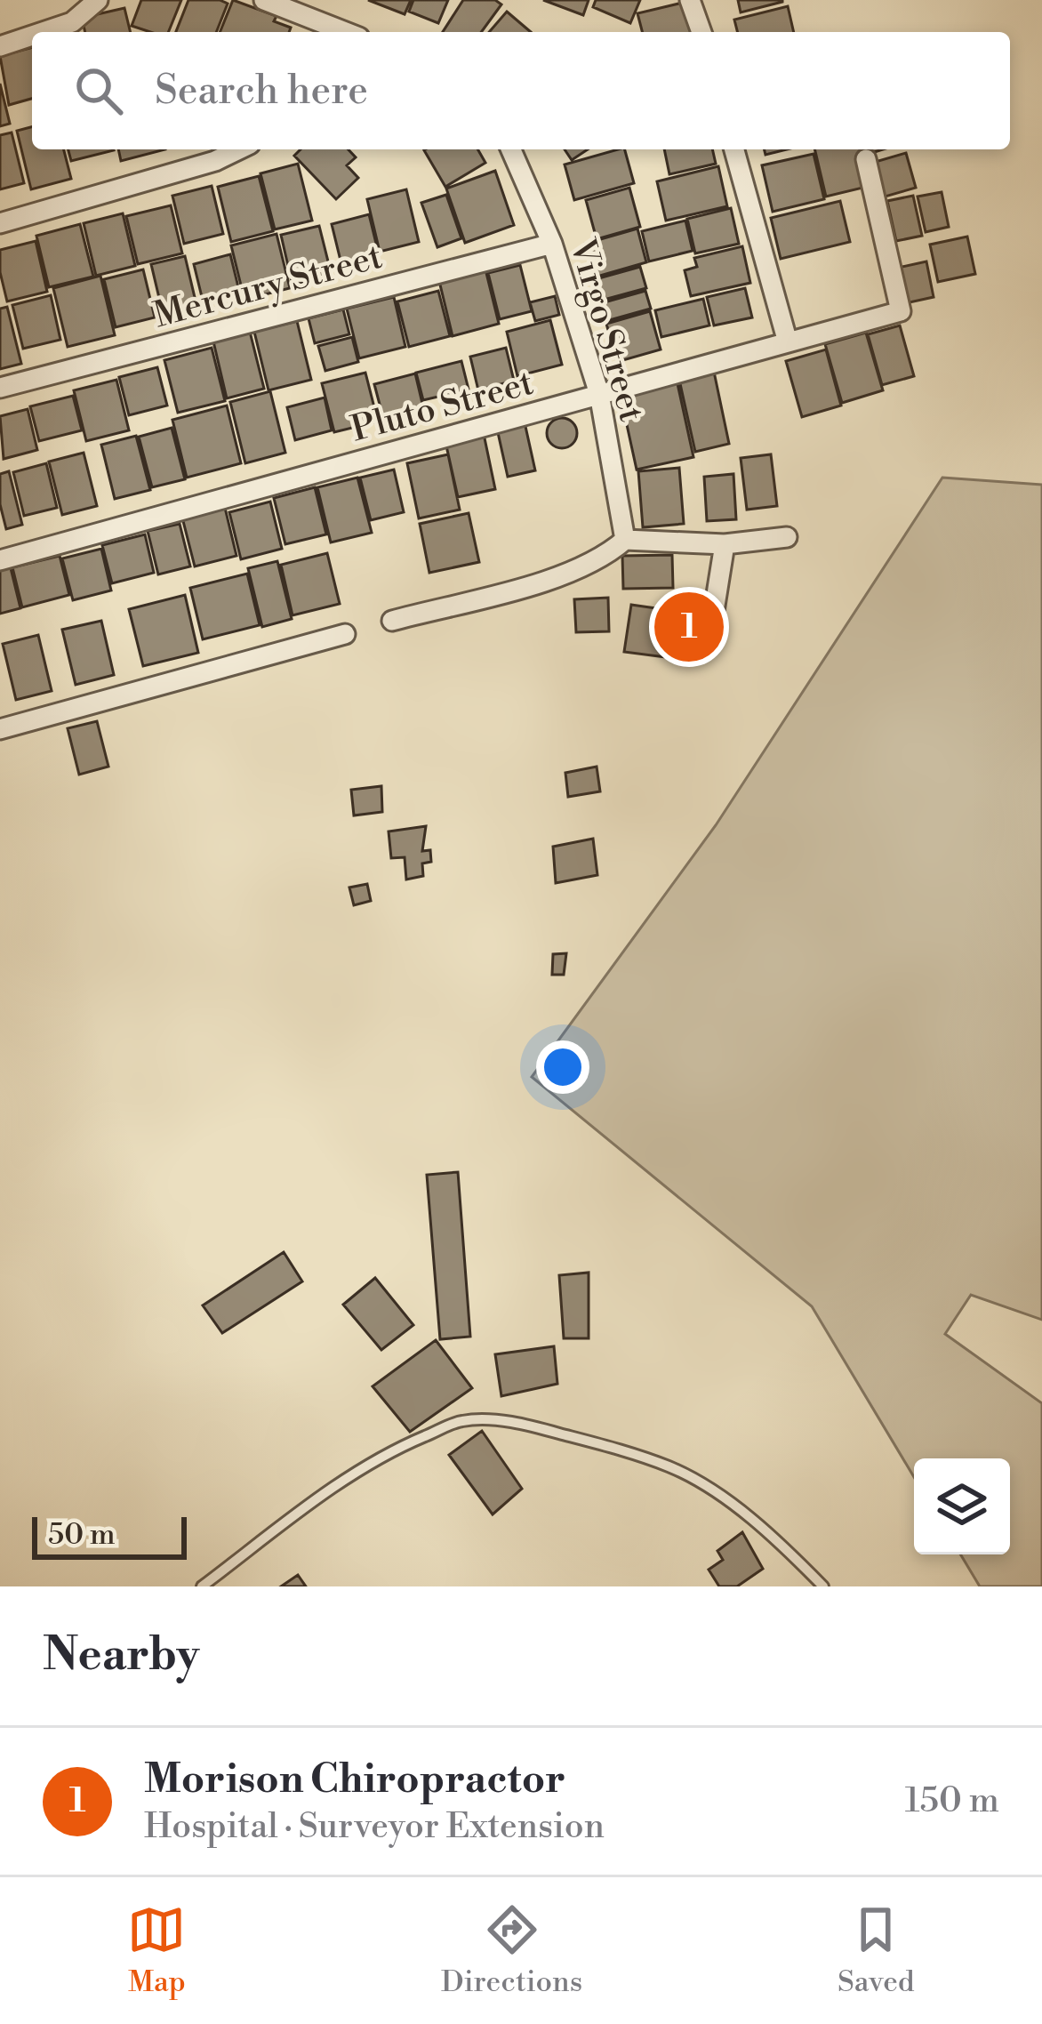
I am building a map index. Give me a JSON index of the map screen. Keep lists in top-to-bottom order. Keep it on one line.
{"streets":{"street":["Mercury Street","Virgo Street","Pluto Street"]},"crossings":[["Mercury Street","Virgo Street"],["Virgo Street","Pluto Street"]],"scale_bar":"50 m","page":{"search":"Search here","pins":"1","scale":"50 m","heading":"Nearby","list":[{"mark":"1","name":"Morison Chiropractor","note":"Hospital · Surveyor Extension","value":"150 m"}],"nav":["Map","Directions","Saved"]}}
